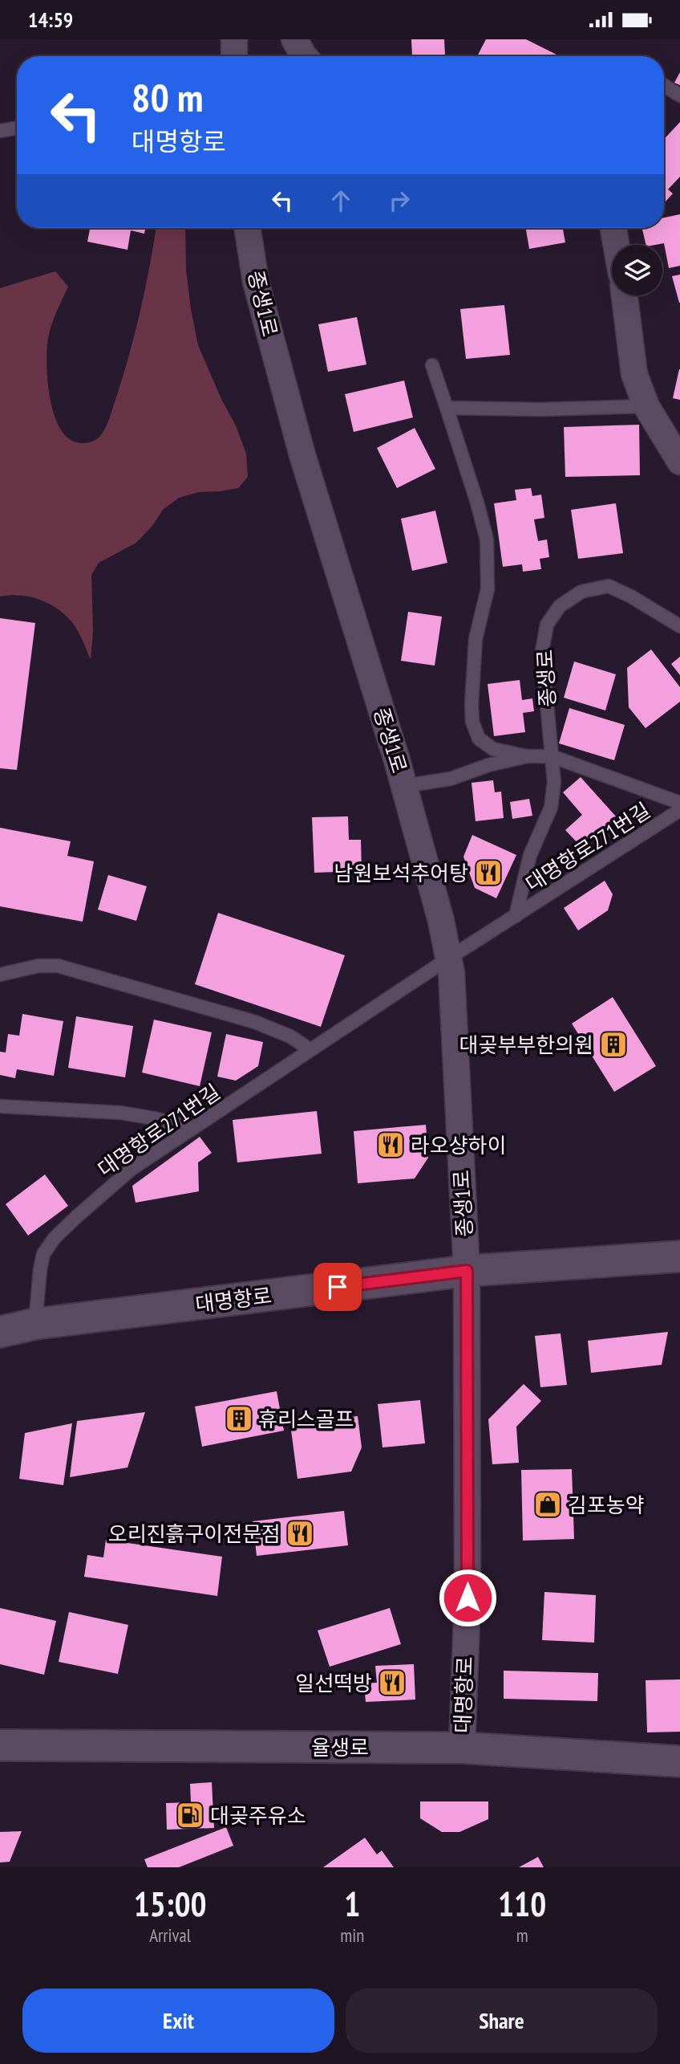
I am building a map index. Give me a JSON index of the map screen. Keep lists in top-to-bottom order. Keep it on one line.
{"streets":{"main road":["대명항로","율생로"],"street":["종생1로"],"lane":["종생로","대명항로271번길"]},"crossings":[["종생1로","대명항로271번길"],["종생1로","대명항로"],["종생로","대명항로271번길"],["대명항로271번길","대명항로"],["대명항로","율생로"]],"places":{"restaurant":["남원보석추어탕","라오샹하이","오리진흙구이전문점","일선떡방"],"building":["대곶부부한의원","휴리스골프"],"shop":["김포농약"],"fuel station":["대곶주유소"]},"page":{"status":"14:59","turn":["80 m","대명항로"],"eta":["15:00","Arrival","1","min","110","m"],"buttons":["Exit","Share"]}}
